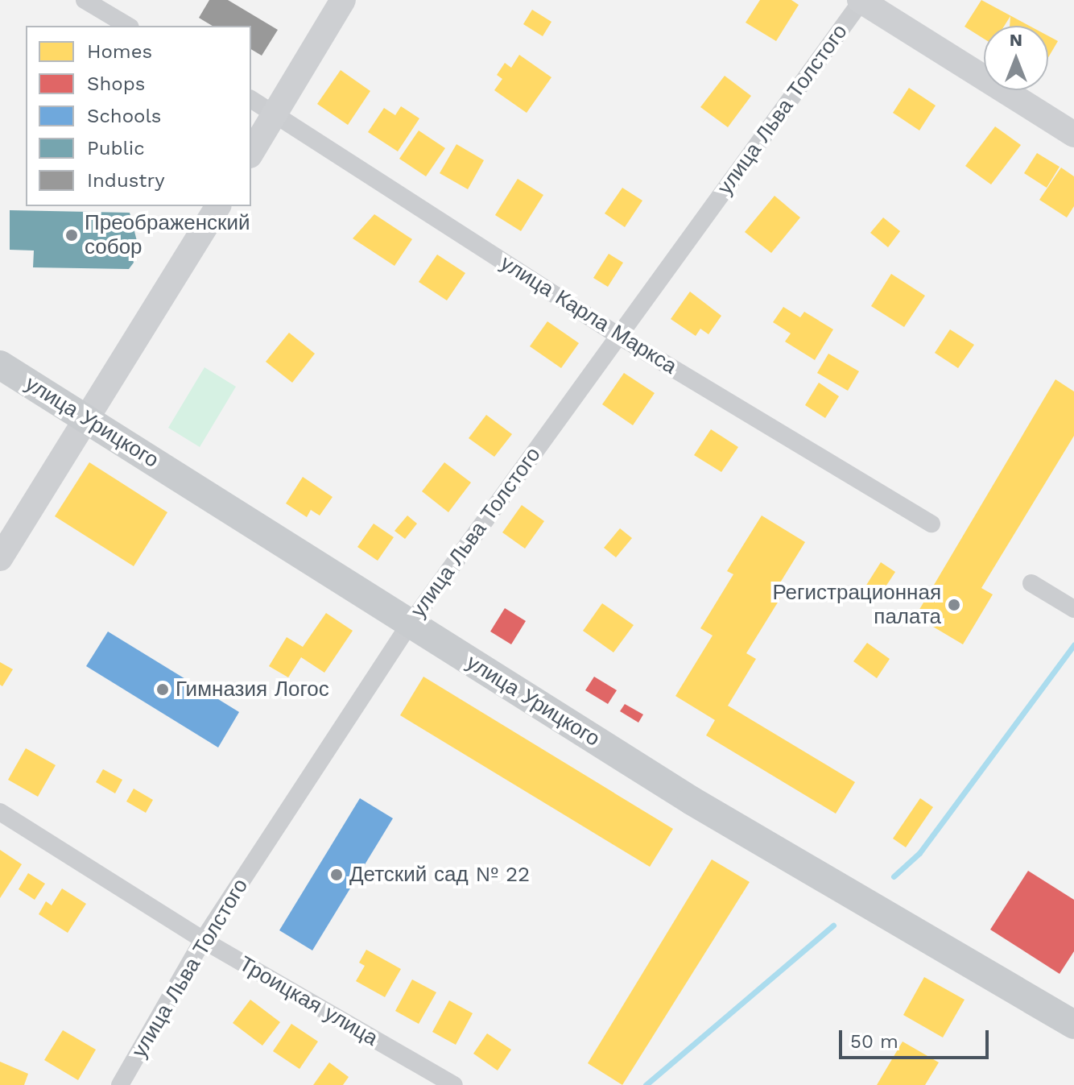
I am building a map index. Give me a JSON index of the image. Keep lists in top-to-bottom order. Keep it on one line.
{"streets":{"main road":["улица Урицкого"],"street":["улица Льва Толстого","улица Карла Маркса","Троицкая улица"]},"crossings":[["улица Льва Толстого","улица Карла Маркса"],["улица Льва Толстого","улица Урицкого"],["улица Льва Толстого","Троицкая улица"]],"places":["Преображенский собор","Регистрационная палата","Гимназия Логос","Детский сад № 22"],"legend":["Homes","Shops","Schools","Public","Industry"],"scale_bar":"50 m","north":"top"}
